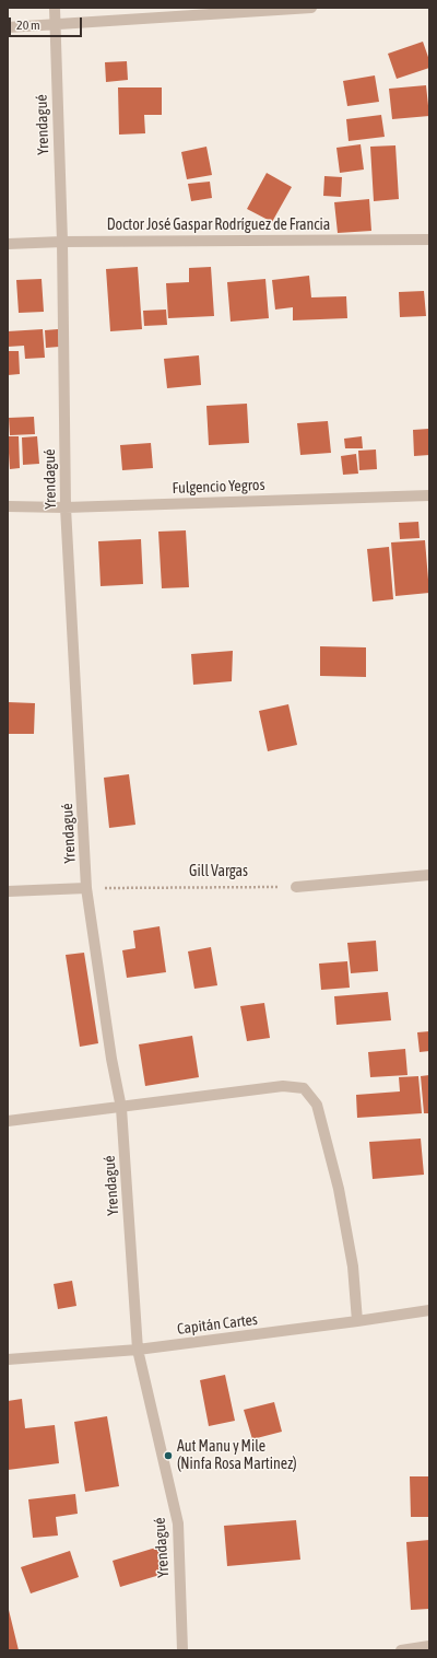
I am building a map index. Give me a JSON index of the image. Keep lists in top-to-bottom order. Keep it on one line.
{"streets":{"street":["Yrendagué","Doctor José Gaspar Rodríguez de Francia","Fulgencio Yegros","Capitán Cartes"],"path":["Gill Vargas"]},"crossings":[["Yrendagué","Doctor José Gaspar Rodríguez de Francia"],["Yrendagué","Fulgencio Yegros"],["Yrendagué","Gill Vargas"],["Yrendagué","Capitán Cartes"]],"places":["Aut Manu y Mile (Ninfa Rosa Martinez)"],"scale_bar":"20 m"}
